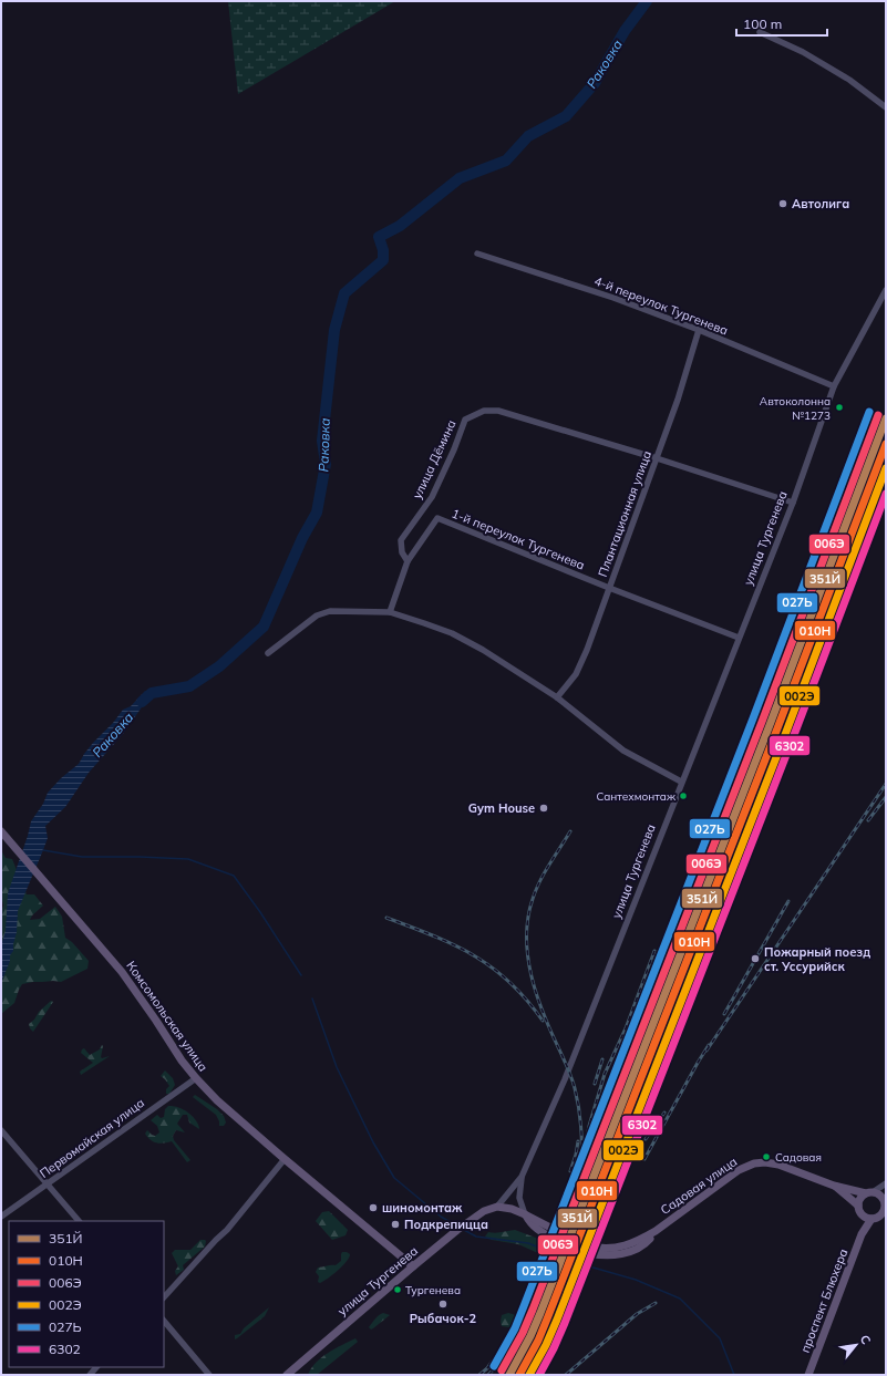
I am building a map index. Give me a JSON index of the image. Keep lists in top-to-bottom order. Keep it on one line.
{"streets":{"main road":["улица Тургенева","Комсомольская улица","Садовая улица","проспект Блюхера"],"street":["4-й переулок Тургенева","улица Дёмина","Плантационная улица","1-й переулок Тургенева","Первомайская улица"]},"crossings":[["4-й переулок Тургенева","Плантационная улица"],["4-й переулок Тургенева","улица Тургенева"],["улица Дёмина","Плантационная улица"],["улица Дёмина","1-й переулок Тургенева"],["Плантационная улица","1-й переулок Тургенева"],["улица Тургенева","1-й переулок Тургенева"],["улица Тургенева","Комсомольская улица"],["Комсомольская улица","Первомайская улица"]],"water":["Раковка"],"places":["Автолига","Автоколонна №1273","Сантехмонтаж","Gym House","Пожарный поезд ст. Уссурийск","Садовая","шиномонтаж","Подкрепицца","Тургенева","Рыбачок-2"],"lines":["transit line 027Ь","transit line 006Э","transit line 351Й","transit line 010Н","transit line 002Э","transit line 6302"],"legend":["351Й","010Н","006Э","002Э","027Ь","6302"],"scale_bar":"100 m","north":"top right"}
